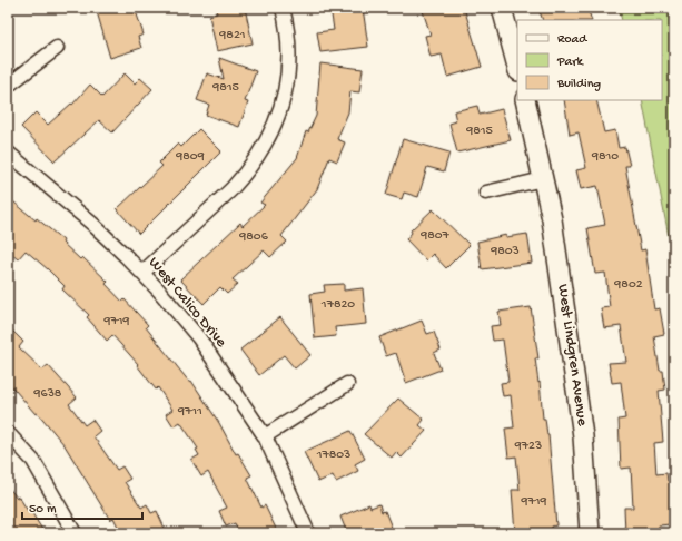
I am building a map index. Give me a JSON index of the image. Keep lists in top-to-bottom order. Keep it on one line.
{"streets":{"street":["West Calico Drive","West Lindgren Avenue"]},"house_numbers":["9821","9815","9815","9809","9810","9807","9806","9803","9802","17820","9719","9638","9711","9723","17803","9719"],"legend":["Road","Park","Building"],"scale_bar":"50 m"}
